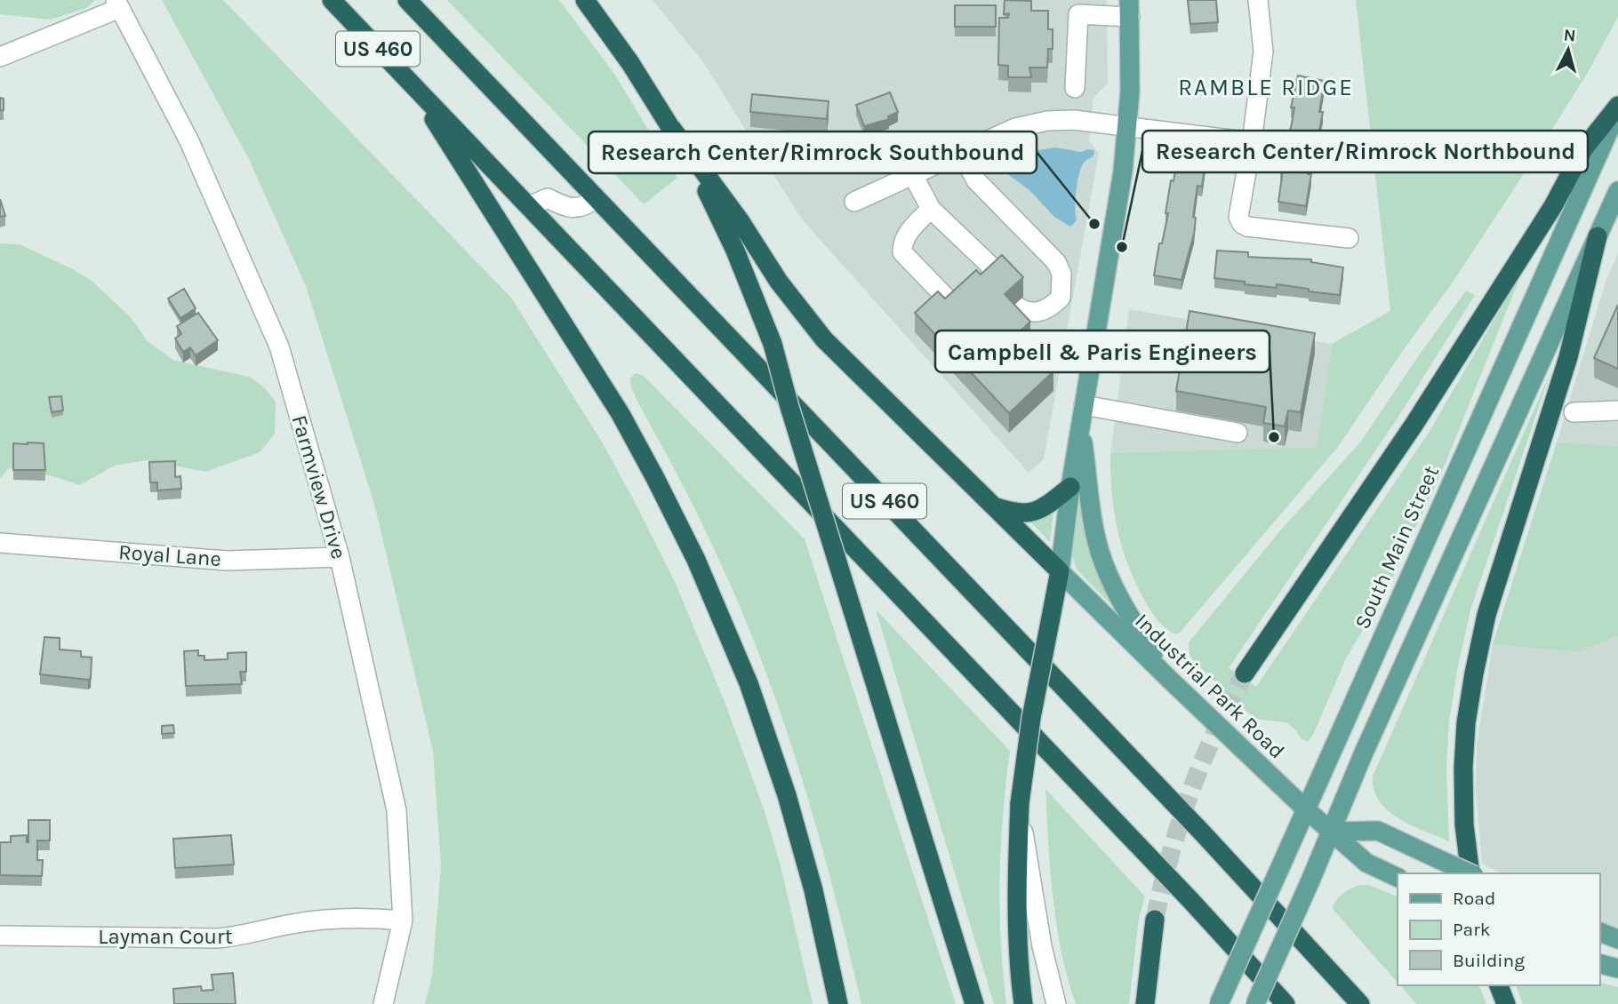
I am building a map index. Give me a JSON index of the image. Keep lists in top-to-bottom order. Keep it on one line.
{"streets":{"highway":["US 460"],"main road":["South Main Street","Industrial Park Road"],"street":["Farmview Drive","Royal Lane","Layman Court"]},"crossings":[["Farmview Drive","Royal Lane"],["Farmview Drive","Layman Court"],["South Main Street","Industrial Park Road"]],"districts":["RAMBLE RIDGE"],"places":["Research Center/Rimrock Southbound","Research Center/Rimrock Northbound","Campbell & Paris Engineers"],"legend":["Road","Park","Building"],"north":"top"}
